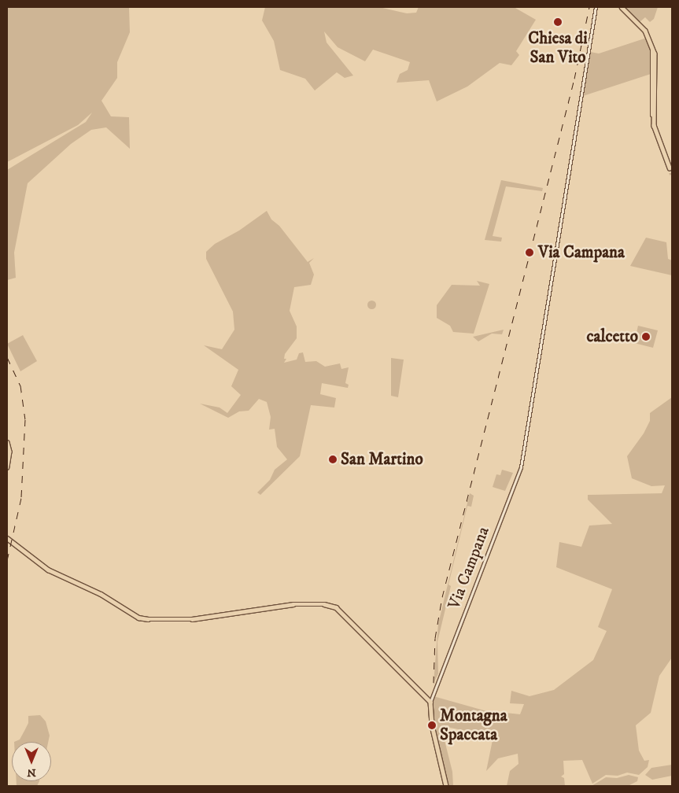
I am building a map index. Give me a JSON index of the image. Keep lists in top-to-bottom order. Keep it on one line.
{"streets":{"main road":["Via Campana"]},"places":["Chiesa di San Vito","Via Campana","calcetto","San Martino","Montagna Spaccata"],"north":"bottom"}
